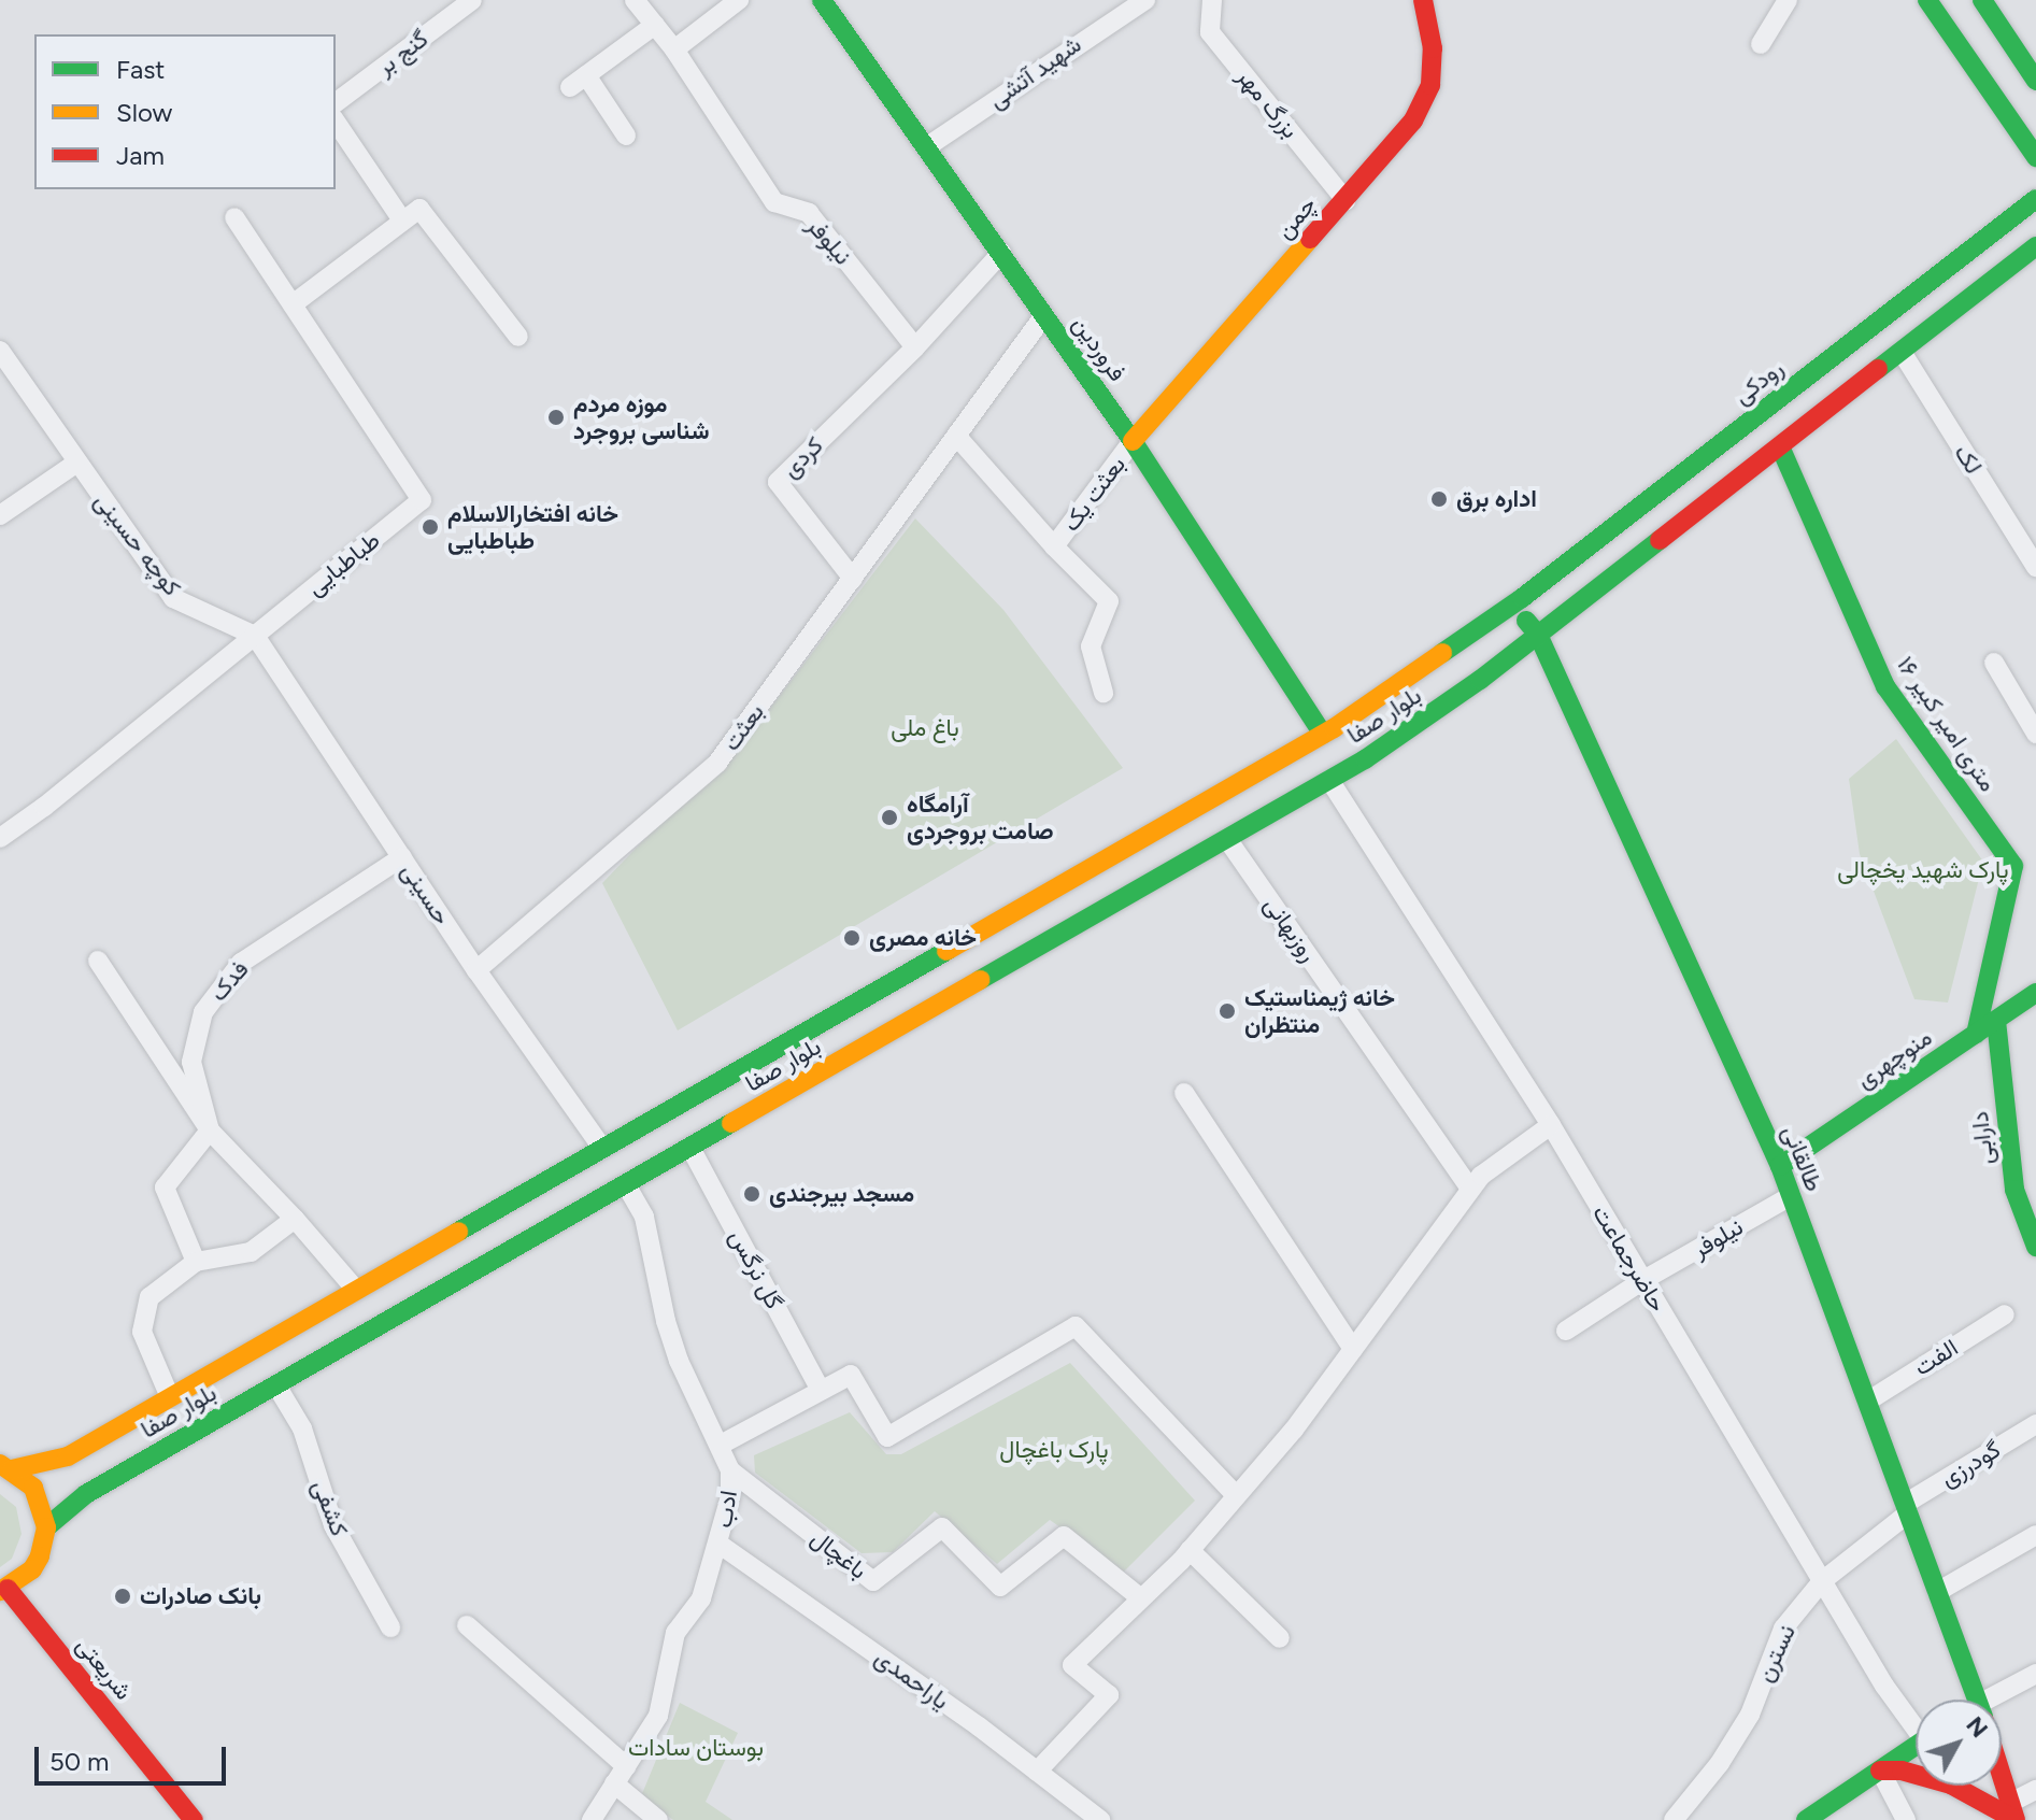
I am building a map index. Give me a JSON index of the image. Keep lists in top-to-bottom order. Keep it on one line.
{"streets":{"main road":["چمن","فروردین","رودکی","بلوار صفا","۱۶ متری امیر کبیر","منوچهری","دارابی","طالقانی","شریعتی"],"street":["گنج بر","شهید آتشی","بزرگ مهر","نیلوفر","کردی","لک","بعثت یک","کوچه حسینی","طباطبایی","بعثت","حسینی","روزبهانی","فدک","حاضرجماعت","گل نرگس","الفت","گودرزی","کشفی","ادب","باغچال","نسترن","یاراحمدی"]},"crossings":[["شهید آتشی","فروردین"],["بزرگ مهر","چمن"],["چمن","فروردین"],["چمن","بعثت یک"],["نیلوفر","کردی"],["نیلوفر","طالقانی"],["نیلوفر","حاضرجماعت"],["فروردین","بعثت یک"],["فروردین","بلوار صفا"],["فروردین","بعثت"],["رودکی","بلوار صفا"],["رودکی","طالقانی"],["کردی","بعثت"],["کوچه حسینی","طباطبایی"],["کوچه حسینی","حسینی"],["طباطبایی","حسینی"],["بلوار صفا","حسینی"],["بلوار صفا","روزبهانی"],["بلوار صفا","فدک"],["بلوار صفا","طالقانی"],["بلوار صفا","حاضرجماعت"],["بلوار صفا","گل نرگس"],["بلوار صفا","کشفی"],["بلوار صفا","ادب"],["۱۶ متری امیر کبیر","منوچهری"],["بعثت","حسینی"],["حسینی","فدک"],["منوچهری","دارابی"],["منوچهری","طالقانی"],["طالقانی","الفت"],["طالقانی","گودرزی"],["طالقانی","نسترن"],["حاضرجماعت","نسترن"],["گودرزی","نسترن"],["ادب","باغچال"],["ادب","یاراحمدی"]],"parks":["باغ ملی","پارک شهید یخچالی","پارک باغچال","بوستان سادات"],"places":["موزه مردم شناسی بروجرد","اداره برق","خانه افتخارالاسلام طباطبایی","آرامگاه صامت بروجردی","خانه مصری","خانه ژیمناستیک منتظران","مسجد بیرجندی","بانک صادرات"],"legend":["Fast","Slow","Jam"],"scale_bar":"50 m","north":"top right"}
